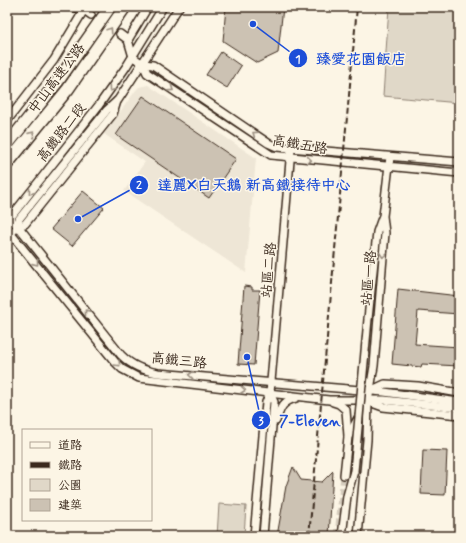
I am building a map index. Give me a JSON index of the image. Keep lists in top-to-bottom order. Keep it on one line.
{"streets":{"highway":["中山高速公路"],"street":["高鐵路二段","高鐵五路","站區二路","站區一路","高鐵三路"]},"crossings":[["高鐵路二段","高鐵五路"],["高鐵路二段","高鐵三路"],["高鐵五路","站區二路"],["高鐵五路","站區一路"],["站區二路","高鐵三路"],["站區一路","高鐵三路"]],"places":["臻愛花園飯店","達麗X白天鵝 新高鐵接待中心","7-Eleven"],"legend":["道路","鐵路","公園","建築"]}
